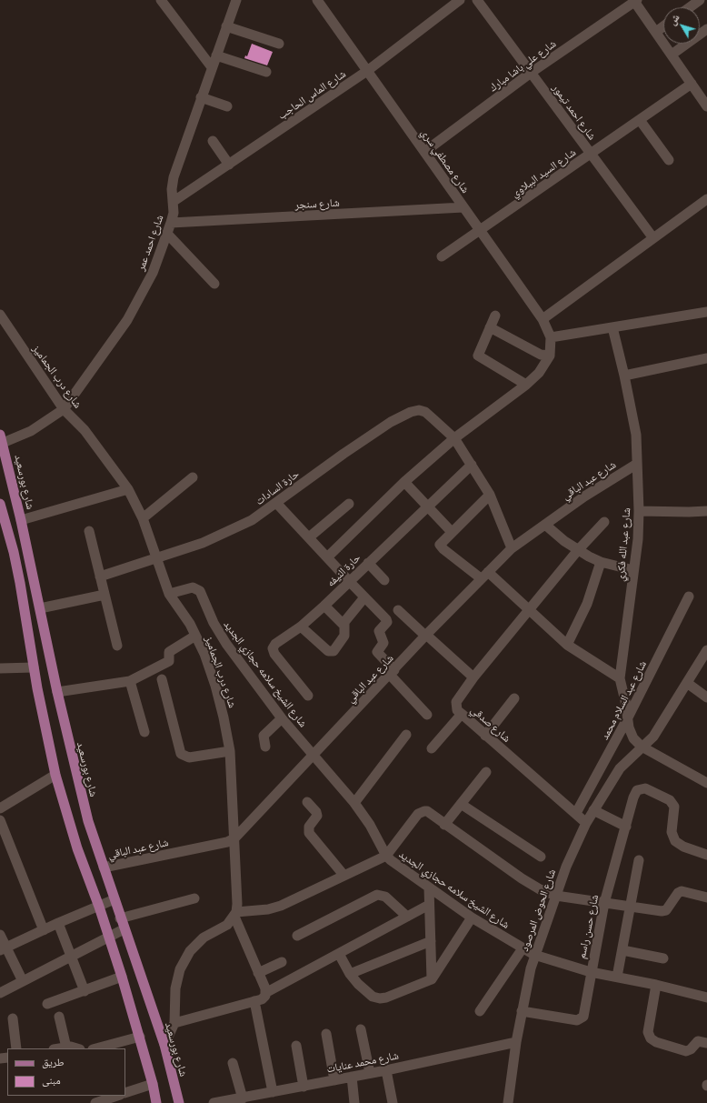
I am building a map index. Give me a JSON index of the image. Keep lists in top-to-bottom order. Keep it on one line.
{"streets":{"main road":["شارع بورسعيد"],"street":["شارع علي باشا مبارك","شارع الماس الحاجب","شارع احمد تيمور","شارع مصطفي سري","شارع السيد الببلاوي","شارع سنجر","شارع احمد عمر","شارع درب الجماميز","شارع عبد الباقي","حارة السادات","شارع عبد الله فكري","حارة النيفه","شارع الشيخ سلامه حجازي الجديد","شارع عبد السلام محمد","شارع صدقي","شارع الحوض المرصود","شارع حسن راسم","شارع محمد عنايات"]},"crossings":[["شارع علي باشا مبارك","شارع احمد تيمور"],["شارع علي باشا مبارك","شارع مصطفي سري"],["شارع الماس الحاجب","شارع مصطفي سري"],["شارع الماس الحاجب","شارع احمد عمر"],["شارع احمد تيمور","شارع السيد الببلاوي"],["شارع مصطفي سري","شارع السيد الببلاوي"],["شارع مصطفي سري","شارع سنجر"],["شارع سنجر","شارع احمد عمر"],["شارع احمد عمر","شارع درب الجماميز"],["شارع احمد عمر","شارع بورسعيد"],["شارع درب الجماميز","شارع عبد الباقي"],["شارع درب الجماميز","حارة السادات"],["شارع درب الجماميز","شارع الشيخ سلامه حجازي الجديد"],["شارع عبد الباقي","شارع بورسعيد"],["شارع عبد الباقي","حارة السادات"],["شارع عبد الباقي","شارع عبد الله فكري"],["شارع عبد الباقي","شارع الشيخ سلامه حجازي الجديد"],["حارة السادات","حارة النيفه"],["شارع الشيخ سلامه حجازي الجديد","شارع الحوض المرصود"],["شارع الشيخ سلامه حجازي الجديد","شارع حسن راسم"],["شارع عبد السلام محمد","شارع صدقي"],["شارع صدقي","شارع الحوض المرصود"],["شارع الحوض المرصود","شارع حسن راسم"],["شارع الحوض المرصود","شارع محمد عنايات"]],"legend":["طريق","مبنى"],"north":"top left"}
